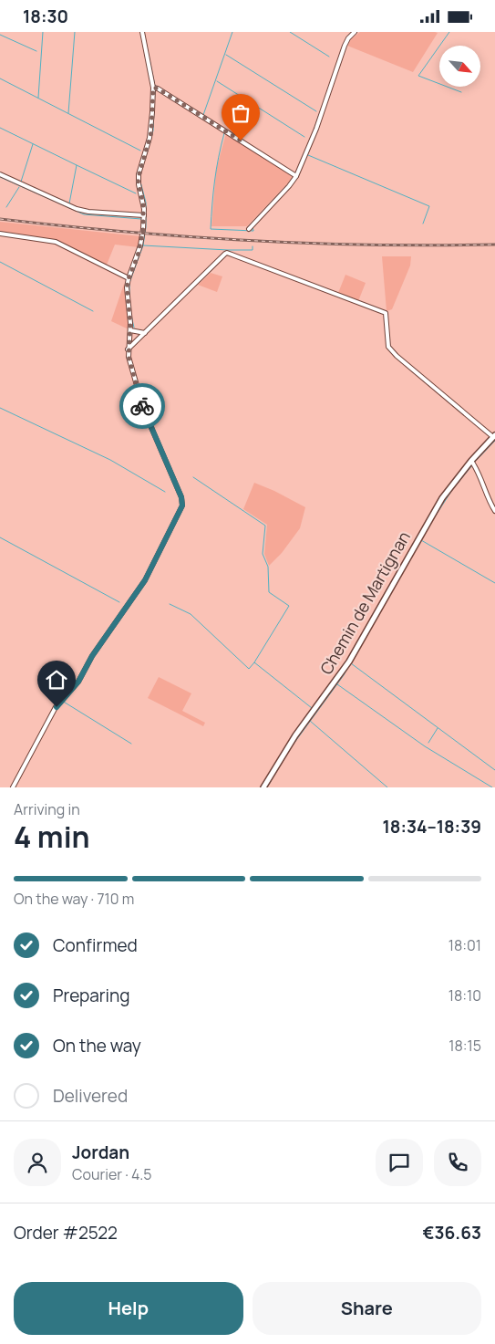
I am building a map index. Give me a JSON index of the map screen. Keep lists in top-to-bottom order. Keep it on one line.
{"streets":{"main road":["Chemin de Martignan"]},"north":"bottom right","page":{"status":"18:30","heading":["4 min","Arriving in","18:34–18:39"],"panel":["Jordan","Courier · 4.5","Order #2522","€36.63"],"bar":"On the way · 710 m","list":[["Confirmed","18:01"],["Preparing","18:10"],["On the way","18:15"],"Delivered"],"buttons":["Help","Share"]}}
